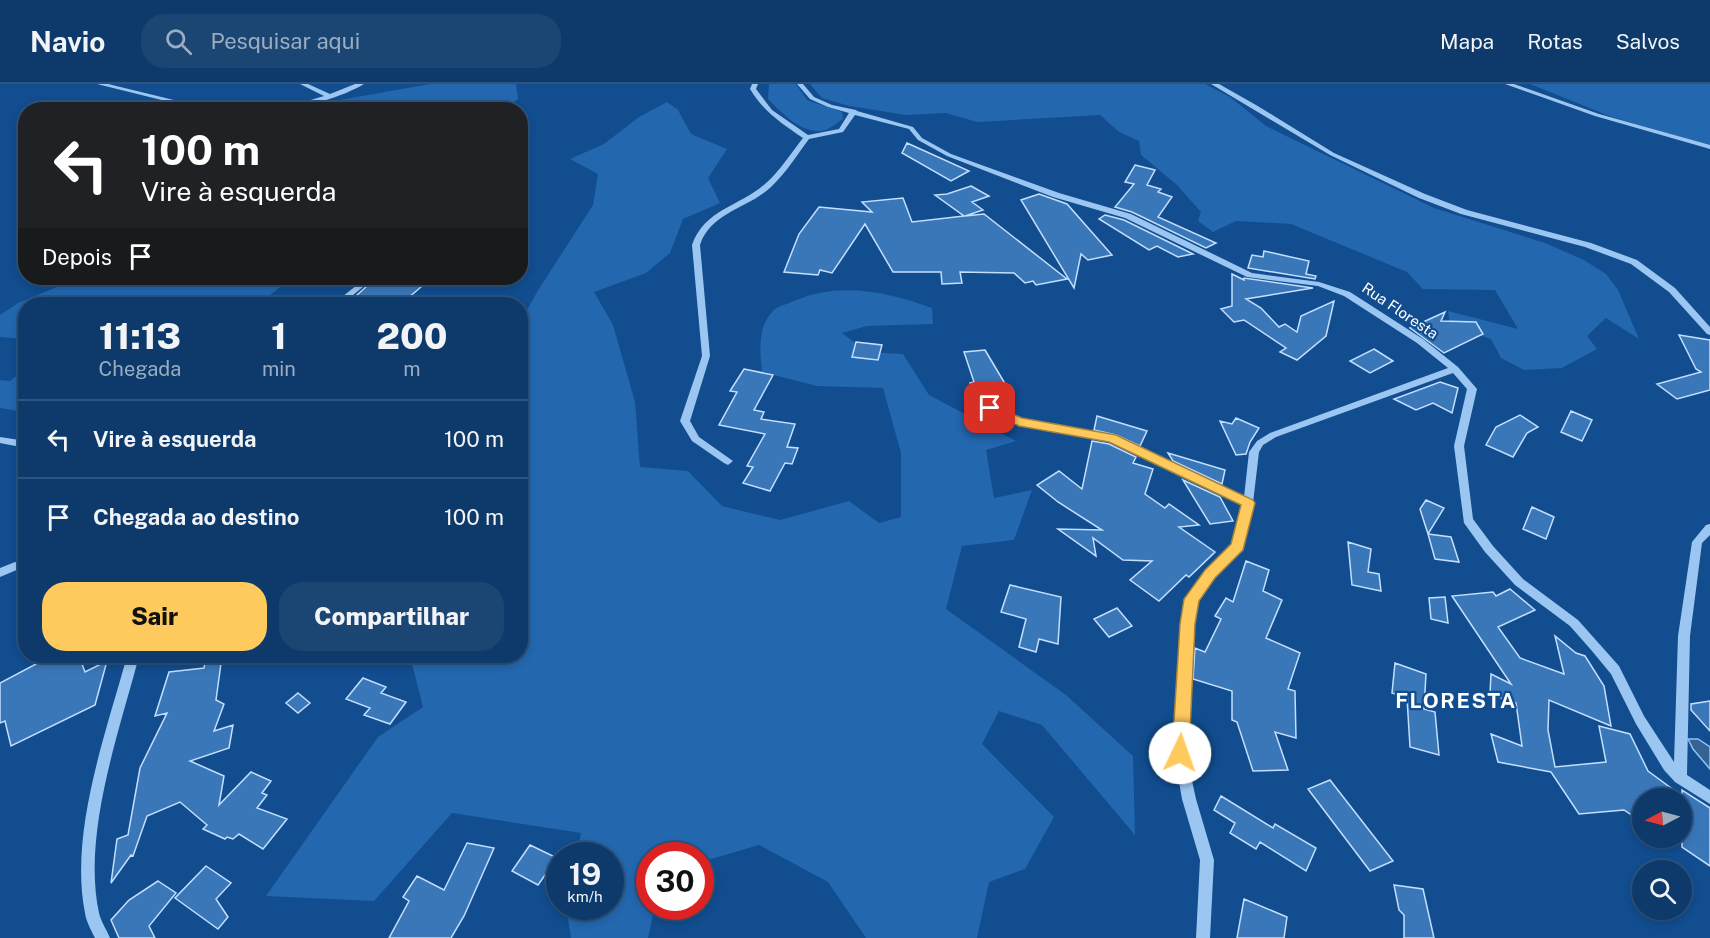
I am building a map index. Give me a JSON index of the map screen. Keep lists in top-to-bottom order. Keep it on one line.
{"streets":{"street":["Rua Floresta"]},"districts":["FLORESTA"],"north":"left","page":{"header":"Navio","search":"Pesquisar aqui","nav":["Mapa","Rotas","Salvos"],"turn":["100 m","Vire à esquerda"],"then":"Depois","eta":["11:13","Chegada","1","min","200","m"],"list":[{"name":"Vire à esquerda","value":"100 m"},{"name":"Chegada ao destino","value":"100 m"}],"buttons":["Sair","Compartilhar"],"speed":"19 km/h","limit":"30"}}
